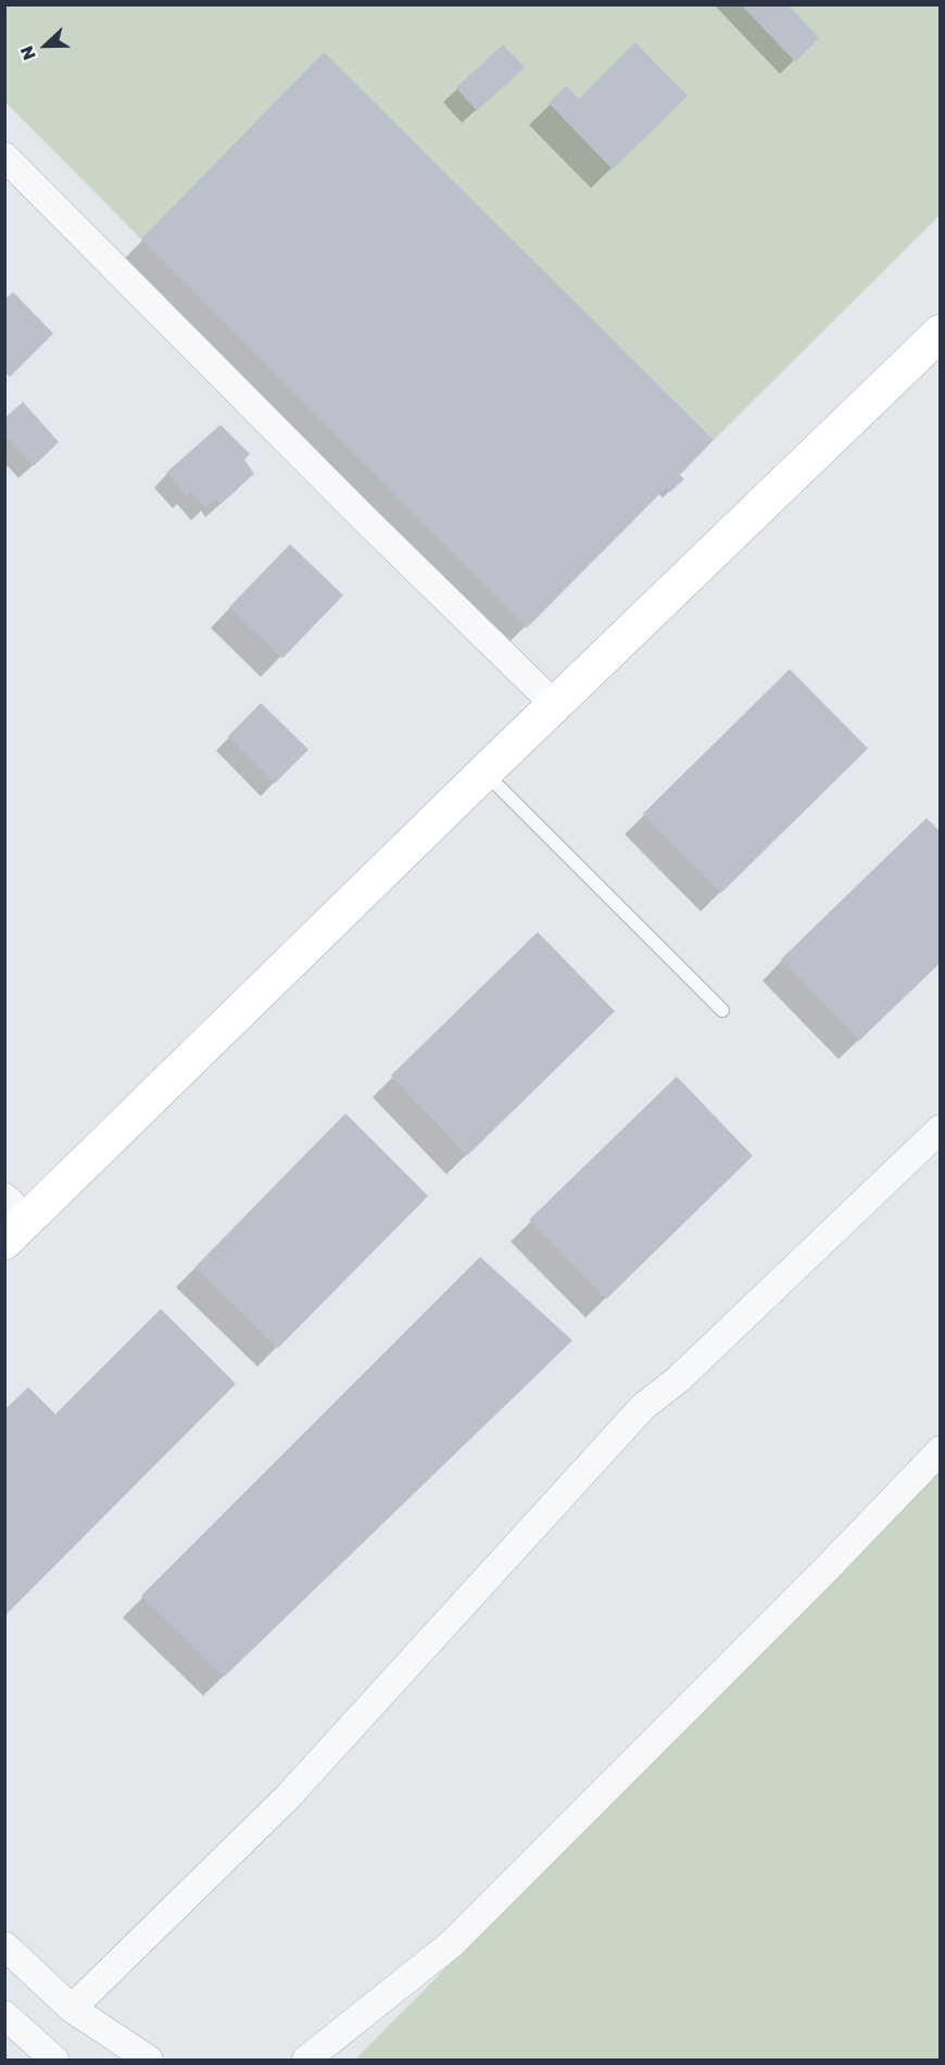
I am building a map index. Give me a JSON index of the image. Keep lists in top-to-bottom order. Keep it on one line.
{"north":"left"}
